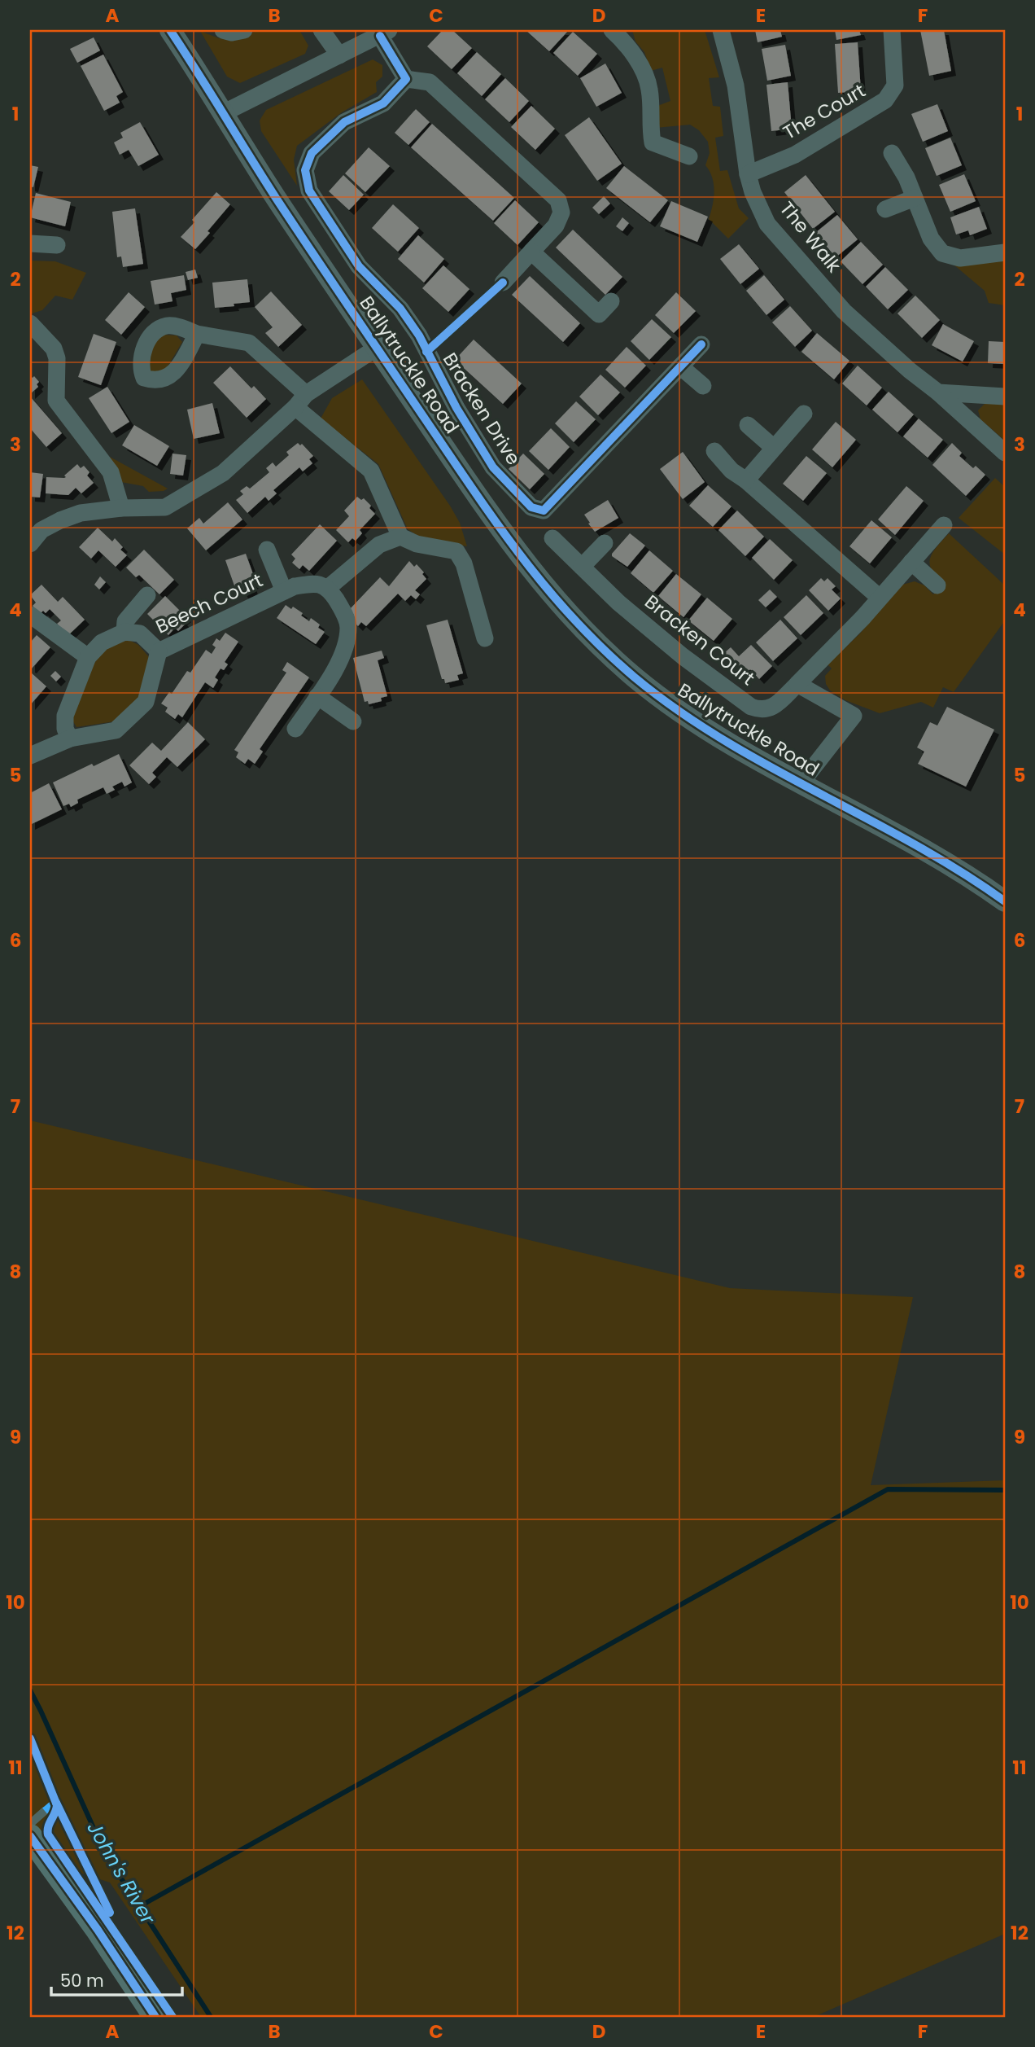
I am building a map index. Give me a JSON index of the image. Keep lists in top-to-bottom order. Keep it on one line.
{"streets":{"street":["The Court","The Walk","Ballytruckle Road","Bracken Drive","Beech Court","Bracken Court"]},"crossings":[["The Court","The Walk"]],"water":["John's River"],"scale_bar":"50 m","grid":{"columns":["A","B","C","D","E","F"],"rows":["1","2","3","4","5","6","7","8","9","10","11","12"]}}
